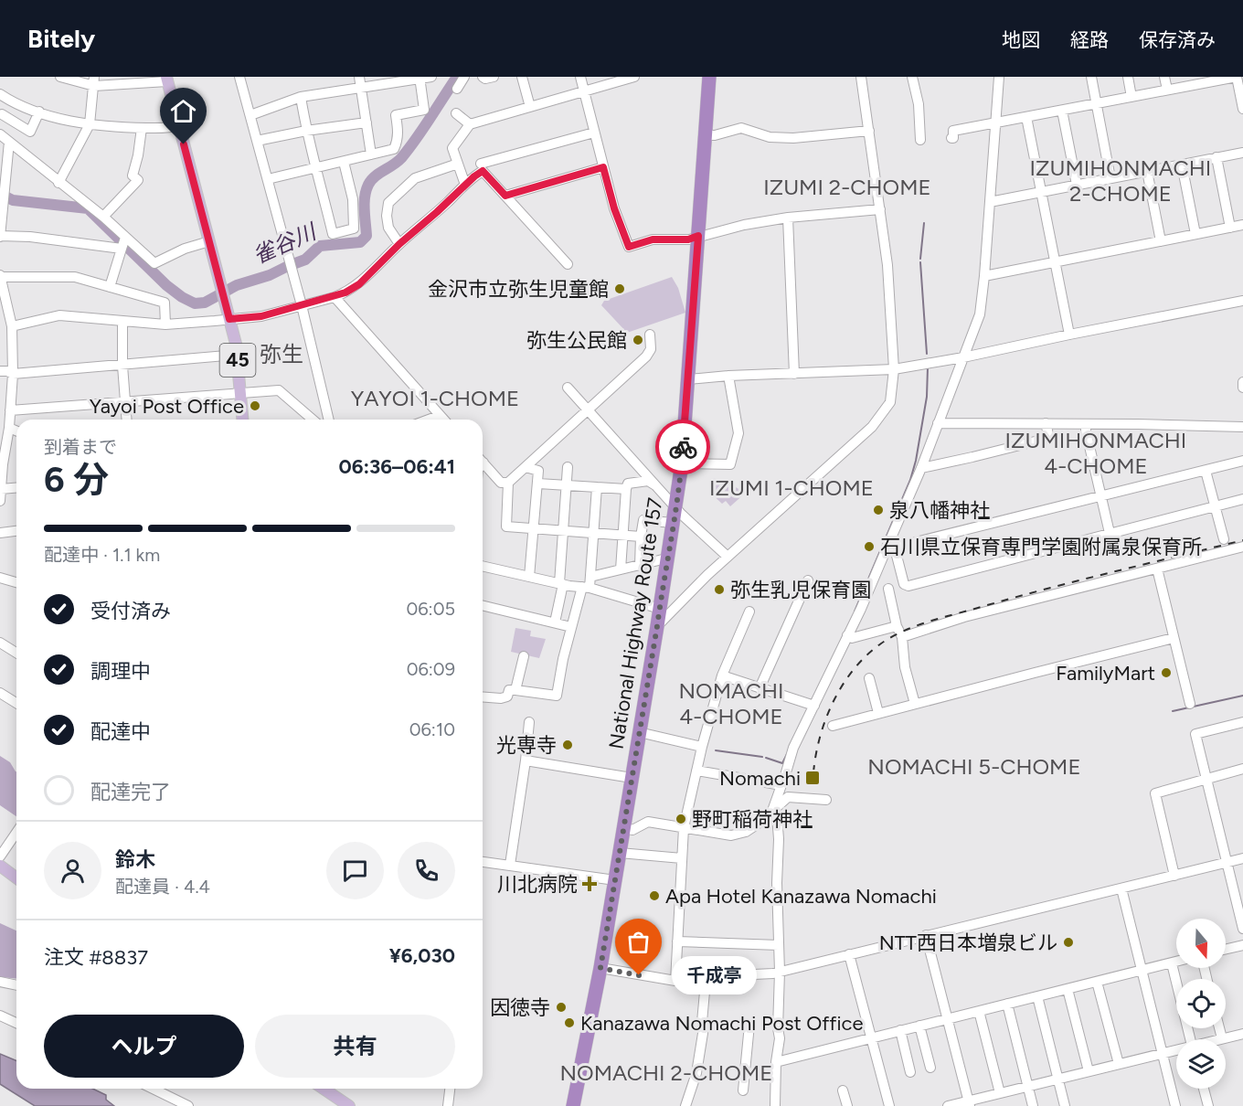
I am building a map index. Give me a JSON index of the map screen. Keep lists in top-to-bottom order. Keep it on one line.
{"streets":{"highway":["National Highway Route 157"],"main road":["45"]},"districts":["IZUMIHONMACHI 2-CHOME","IZUMI 2-CHOME","弥生","YAYOI 1-CHOME","IZUMIHONMACHI 4-CHOME","IZUMI 1-CHOME","NOMACHI 4-CHOME","NOMACHI 5-CHOME","NOMACHI 2-CHOME"],"water":["雀谷川"],"places":{"other":["金沢市立弥生児童館","弥生公民館","Yayoi Post Office","泉八幡神社","石川県立保育専門学園附属泉保育所","弥生乳児保育園","FamilyMart","光専寺","野町稲荷神社","Apa Hotel Kanazawa Nomachi","NTT西日本増泉ビル","千成亭","因徳寺","Kanazawa Nomachi Post Office"],"transit":["Nomachi"],"health":["川北病院"]},"north":"bottom","page":{"header":"Bitely","nav":["地図","経路","保存済み"],"heading":["6 分","到着まで","06:36–06:41"],"panel":["鈴木","配達員 · 4.4","注文 #8837","¥6,030"],"bar":"配達中 · 1.1 km","list":[["受付済み","06:05"],["調理中","06:09"],["配達中","06:10"],"配達完了"],"bubble":"千成亭","buttons":["ヘルプ","共有"]}}
